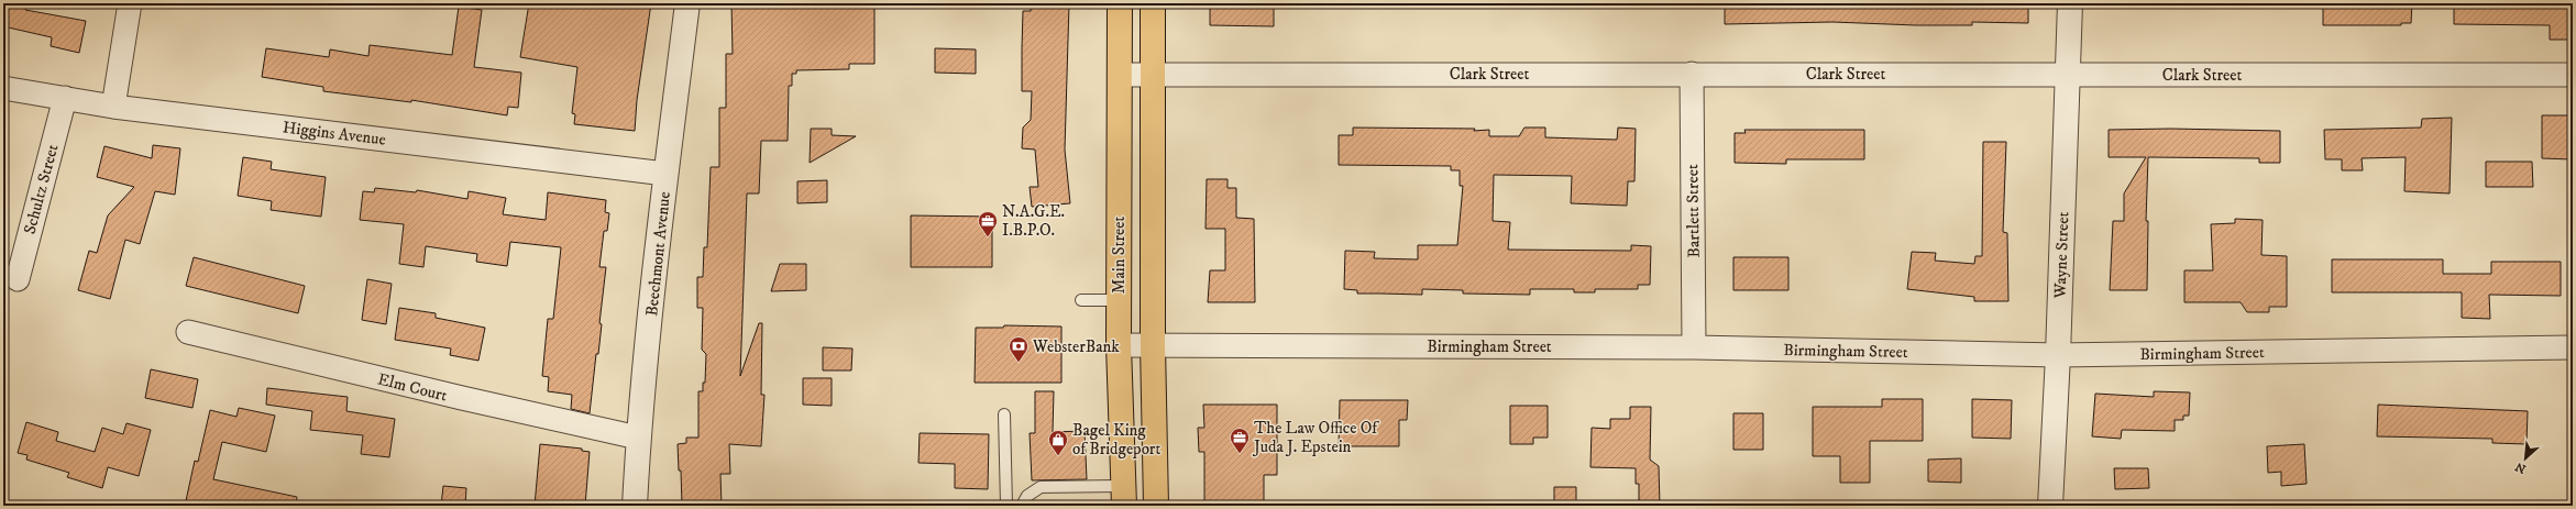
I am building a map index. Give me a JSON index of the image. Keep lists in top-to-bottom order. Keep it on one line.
{"streets":{"main road":["Main Street"],"street":["Clark Street","Higgins Avenue","Schultz Street","Bartlett Street","Beechmont Avenue","Wayne Street","Birmingham Street","Elm Court"]},"crossings":[["Clark Street","Bartlett Street"],["Clark Street","Main Street"],["Clark Street","Wayne Street"],["Higgins Avenue","Schultz Street"],["Higgins Avenue","Beechmont Avenue"],["Bartlett Street","Birmingham Street"],["Beechmont Avenue","Elm Court"],["Main Street","Birmingham Street"],["Wayne Street","Birmingham Street"]],"places":{"office":["N.A.G.E. I.B.P.O.","The Law Office Of Juda J. Epstein"],"bank":["WebsterBank"],"shop":["Bagel King of Bridgeport"]},"north":"bottom left"}
